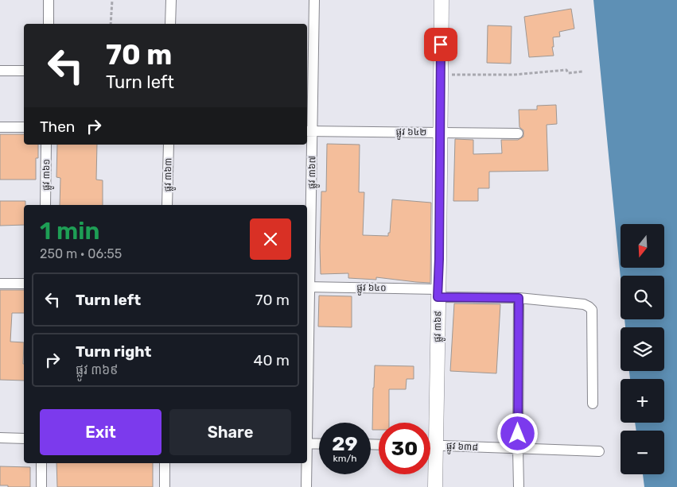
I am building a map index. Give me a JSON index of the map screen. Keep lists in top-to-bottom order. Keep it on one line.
{"streets":{"street":["ផ្លូវ ៦៤២","ផ្លូវ ៣៦៧","ផ្លូវ ៣៦១","ផ្លូវ ៣៦៣","ផ្លូវ ៦៤០","ផ្លូវ ៣៦៩","ផ្លូវ ៦៣៨"]},"crossings":[["ផ្លូវ ៦៤២","ផ្លូវ ៣៦៧"],["ផ្លូវ ៦៤២","ផ្លូវ ៣៦៩"],["ផ្លូវ ៣៦៧","ផ្លូវ ៦៤០"],["ផ្លូវ ៦៤០","ផ្លូវ ៣៦៩"],["ផ្លូវ ៣៦៩","ផ្លូវ ៦៣៨"]],"north":"bottom","page":{"turn":["70 m","Turn left"],"then":"Then","heading":["1 min","250 m · 06:55"],"map_buttons":["+","−"],"list":[{"name":"Turn left","value":"70 m"},{"name":"Turn right","note":"ផ្លូវ ៣៦៩","value":"40 m"}],"buttons":["Exit","Share"],"speed":"29 km/h","limit":"30"}}
